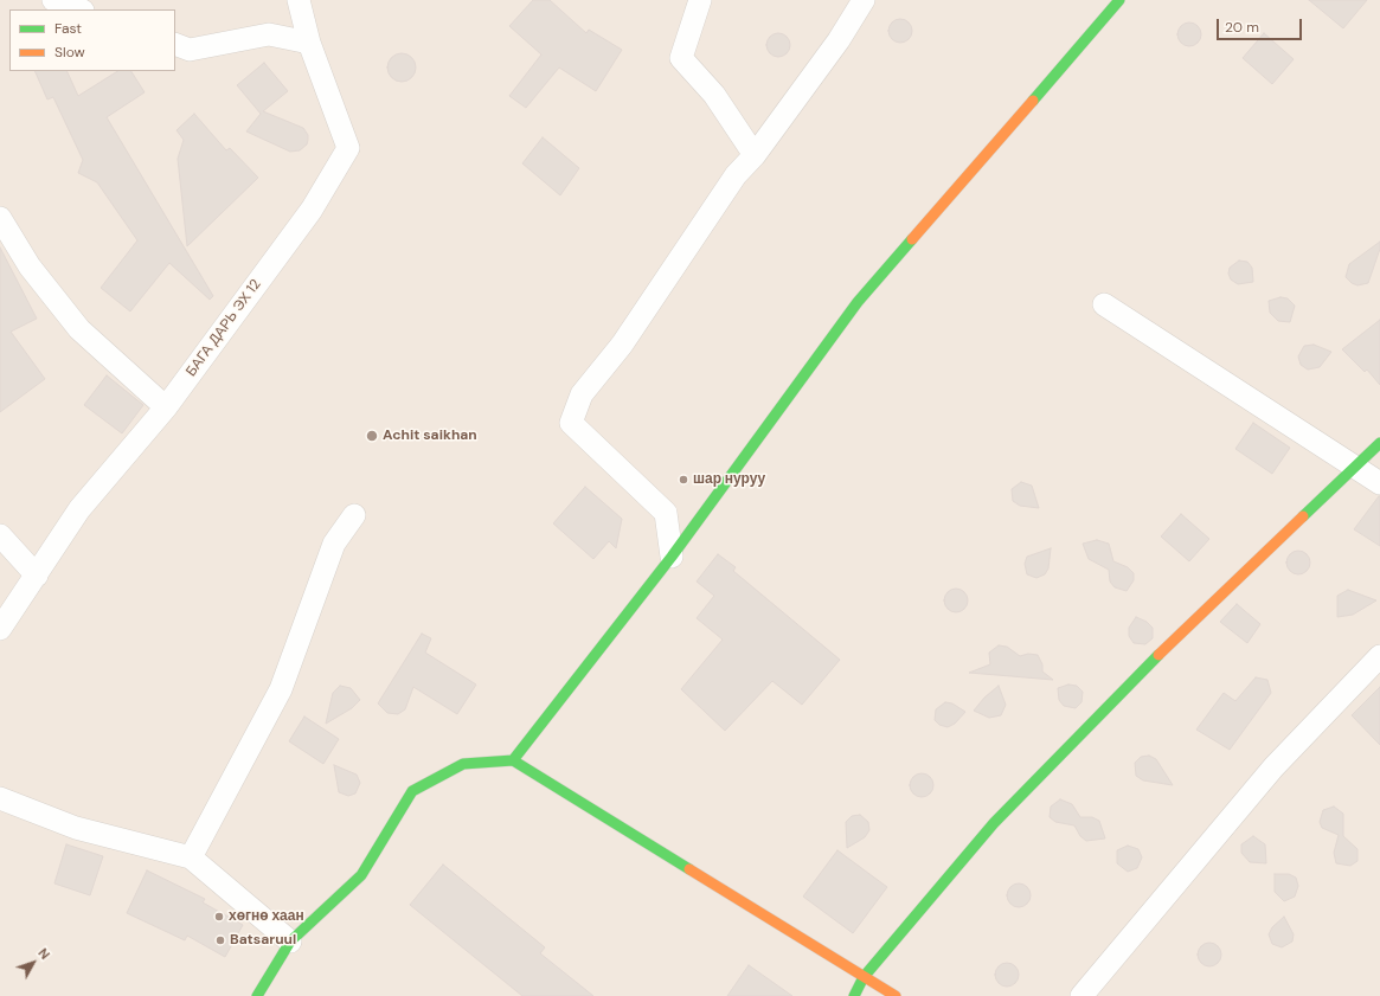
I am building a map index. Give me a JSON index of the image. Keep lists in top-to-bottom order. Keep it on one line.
{"streets":{"street":["БАГА ДАРЬ ЭХ 12"]},"places":["Achit saikhan","шар нуруу","хөгнө хаан","Batsaruul"],"legend":["Fast","Slow"],"scale_bar":"20 m","north":"top right"}
